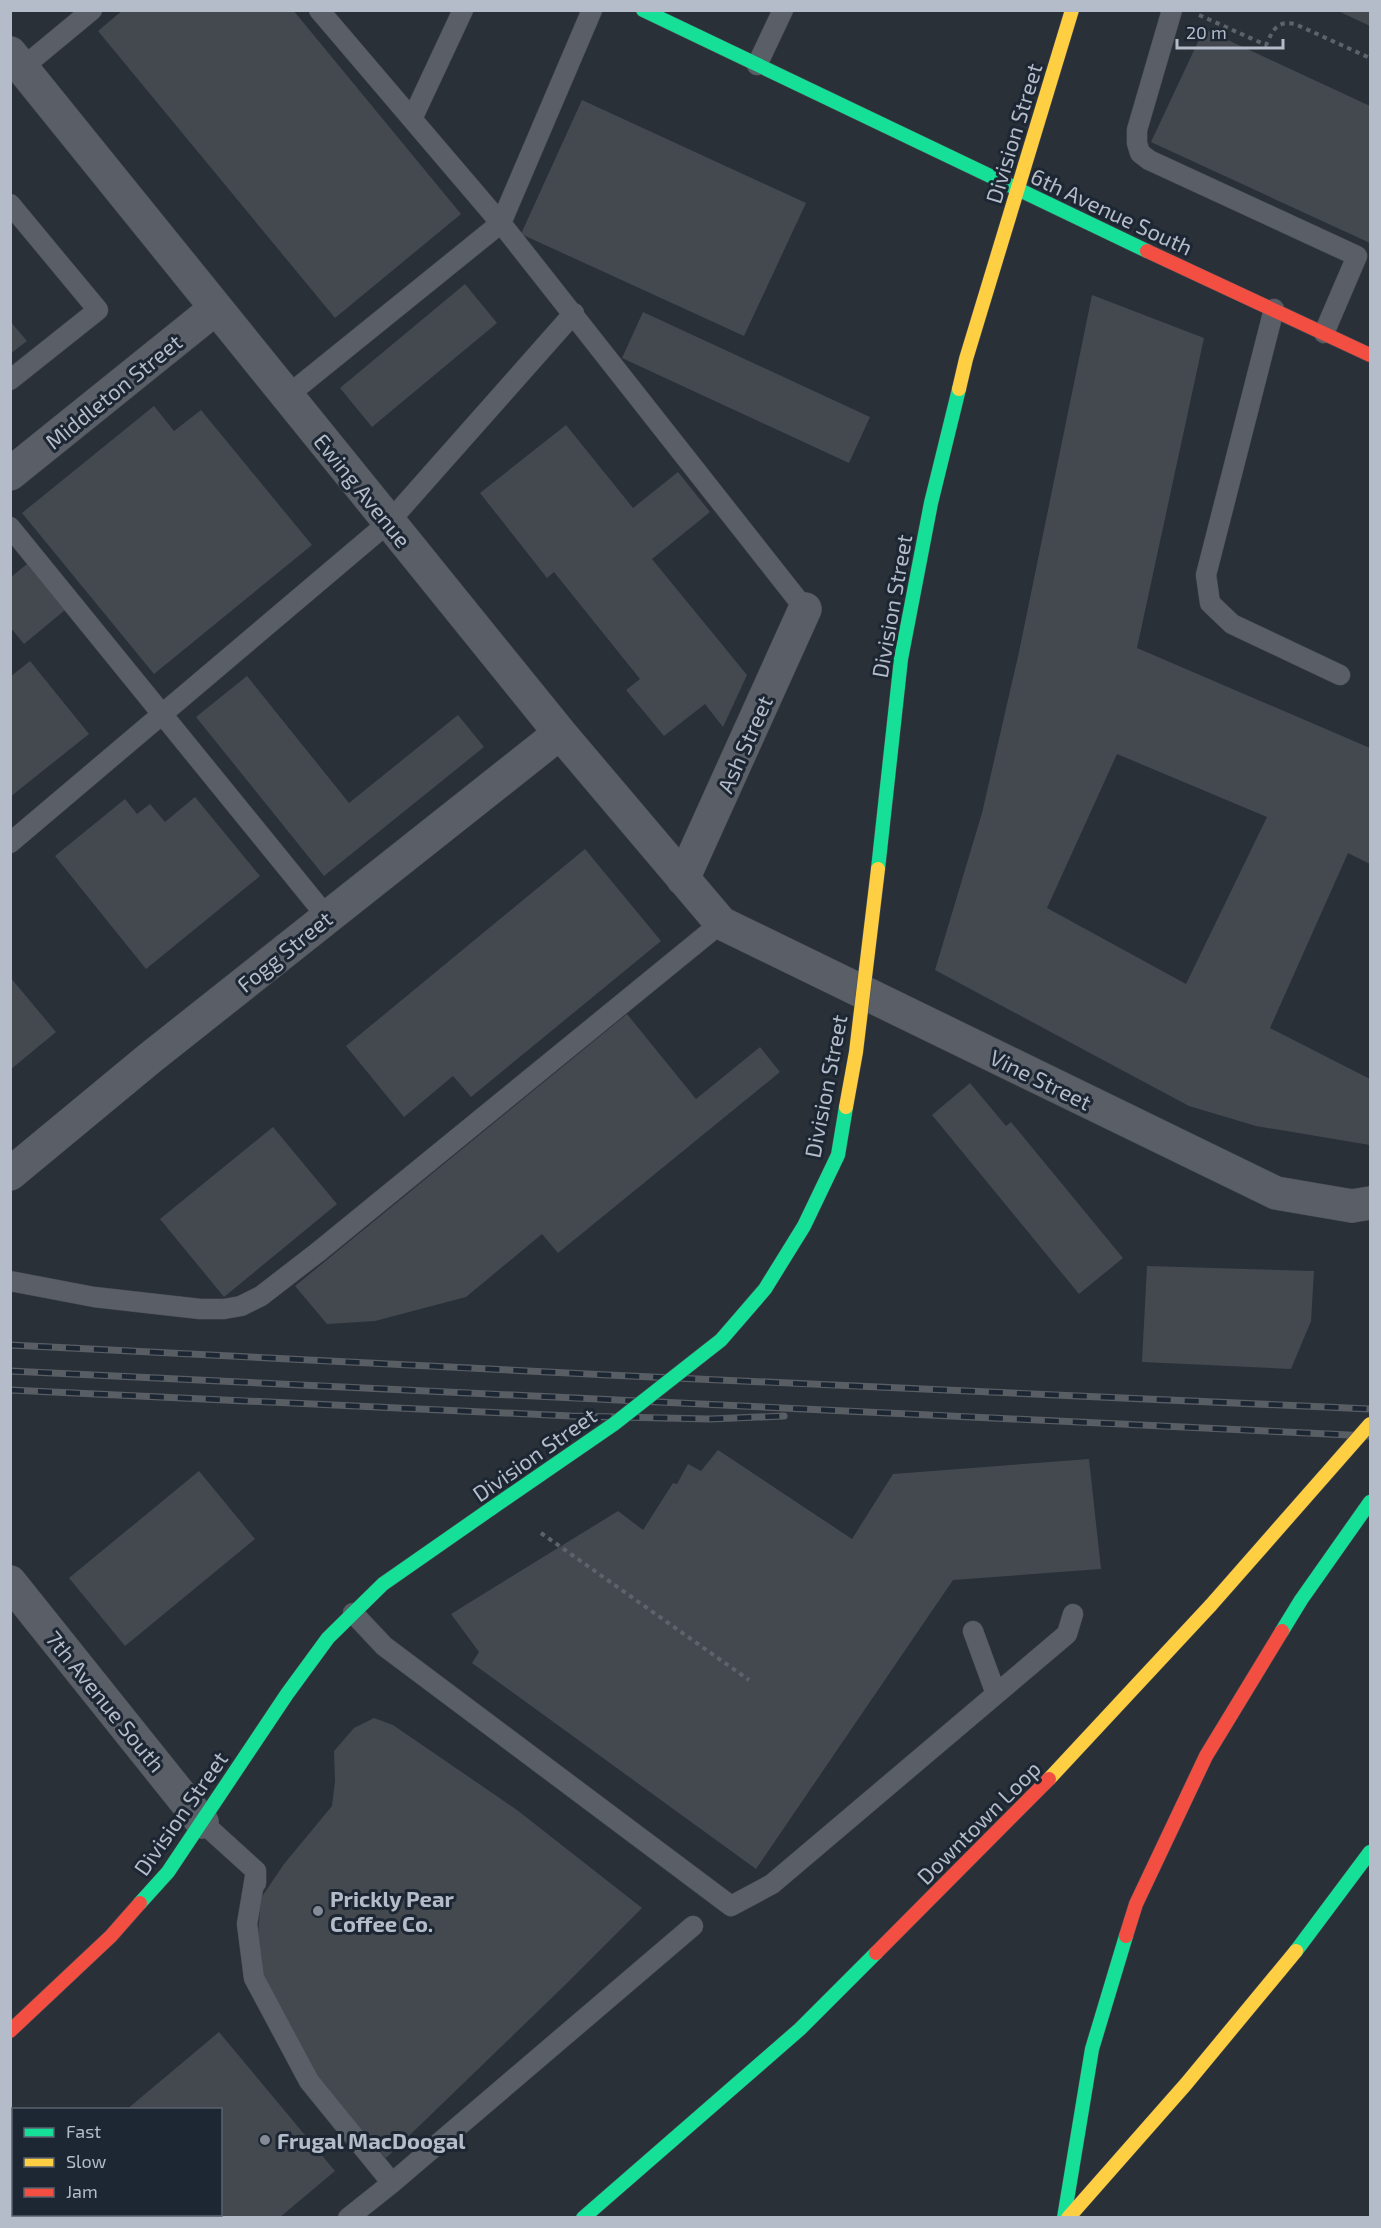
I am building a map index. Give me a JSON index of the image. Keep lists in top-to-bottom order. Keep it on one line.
{"streets":{"main road":["Division Street","6th Avenue South","Downtown Loop"],"street":["Middleton Street","Ewing Avenue","Ash Street","Fogg Street","Vine Street","7th Avenue South"]},"crossings":[["Division Street","6th Avenue South"],["Division Street","7th Avenue South"],["Middleton Street","Ewing Avenue"],["Ewing Avenue","Ash Street"],["Ewing Avenue","Fogg Street"],["Ewing Avenue","Vine Street"]],"places":["Prickly Pear Coffee Co.","Frugal MacDoogal"],"legend":["Fast","Slow","Jam"],"scale_bar":"20 m"}
